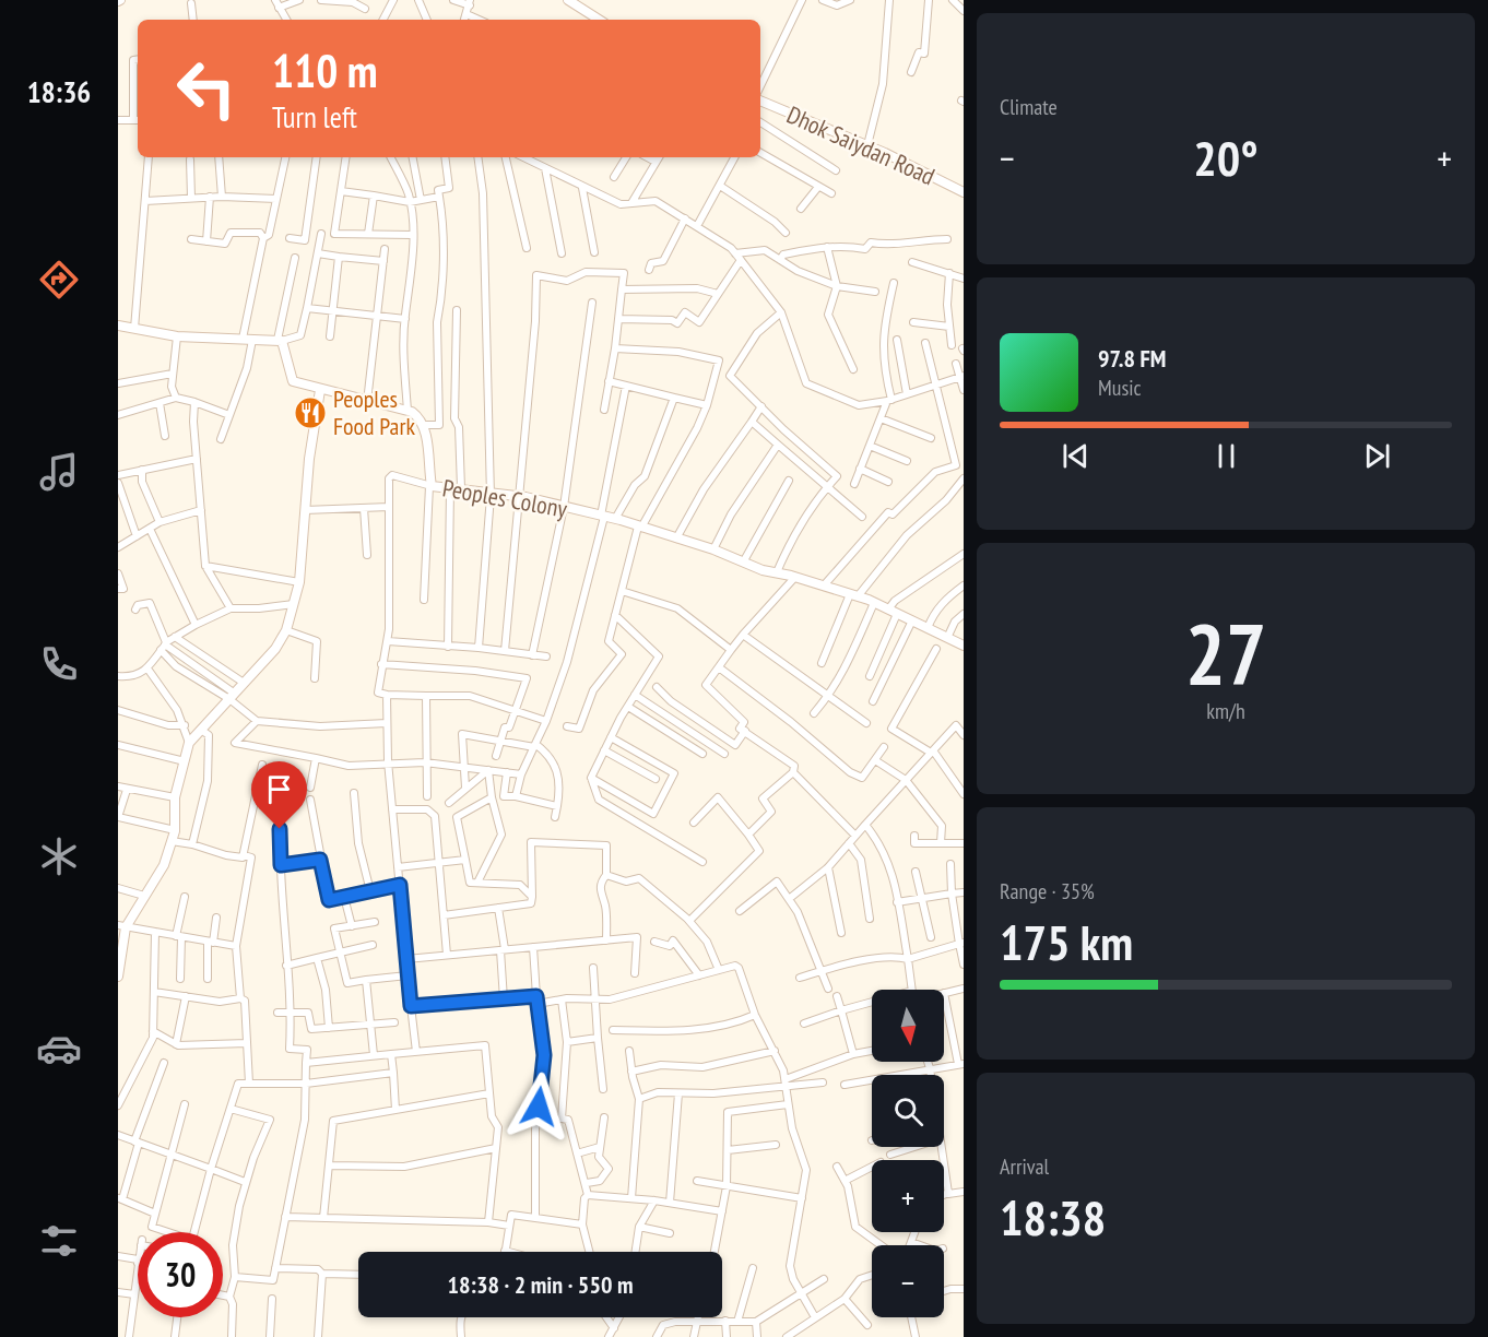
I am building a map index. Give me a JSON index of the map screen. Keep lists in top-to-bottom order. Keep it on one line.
{"streets":{"street":["Dhok Saiydan Road","Peoples Colony"]},"places":{"restaurant":["Peoples Food Park"]},"north":"bottom","page":{"tabs":"18:36","tile":["Climate",["27","km/h"],["Range · 35%","175 km"],["Arrival","18:38"]],"turn":["110 m","Turn left"],"heat":["−","20°","+"],"song":["97.8 FM","Music"],"map_buttons":["+","−"],"limit":"30","trip":"18:38 · 2 min · 550 m"}}
